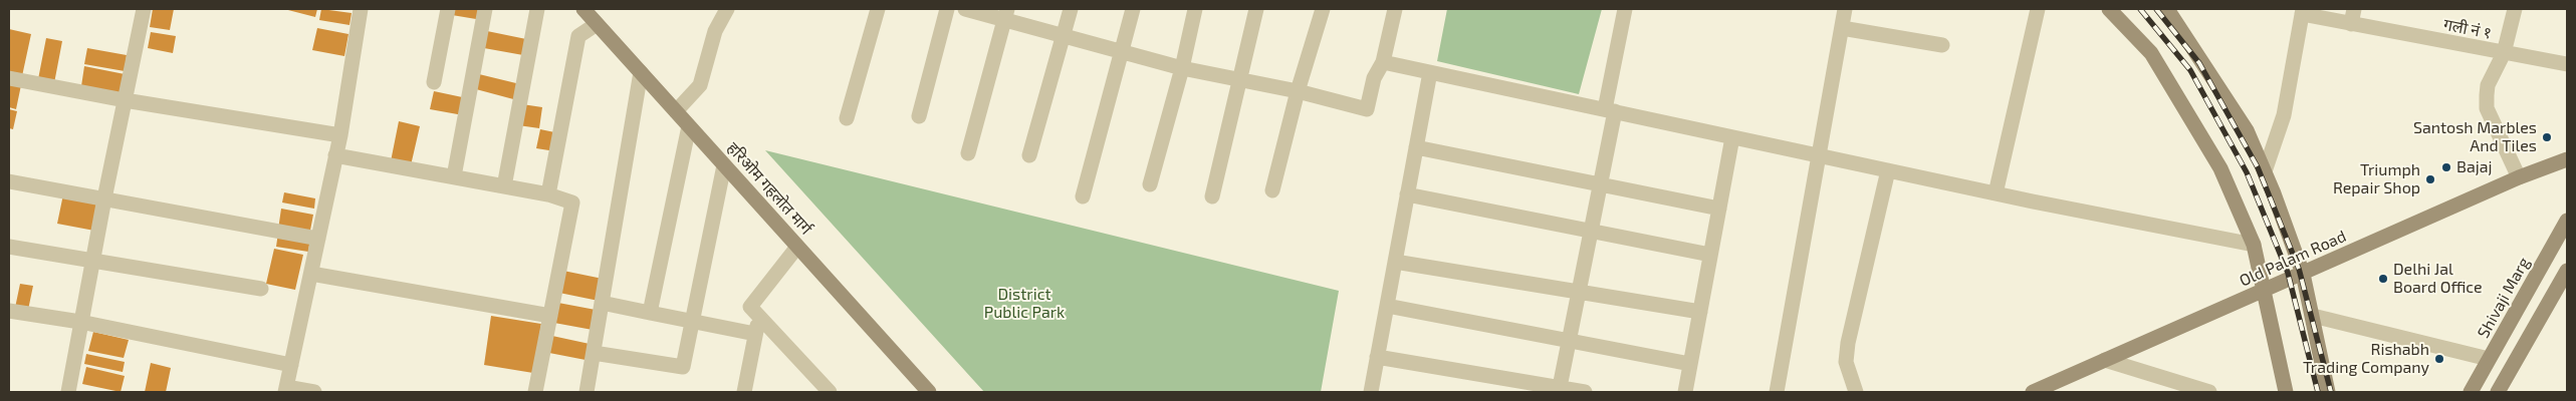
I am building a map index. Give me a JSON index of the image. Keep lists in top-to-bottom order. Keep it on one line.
{"streets":{"street":["गली नं १","हरिओम गहलोत मार्ग","Old Palam Road","Shivaji Marg"]},"parks":["District Public Park"],"places":["Santosh Marbles And Tiles","Bajaj","Triumph Repair Shop","Delhi Jal Board Office","Rishabh Trading Company"]}
